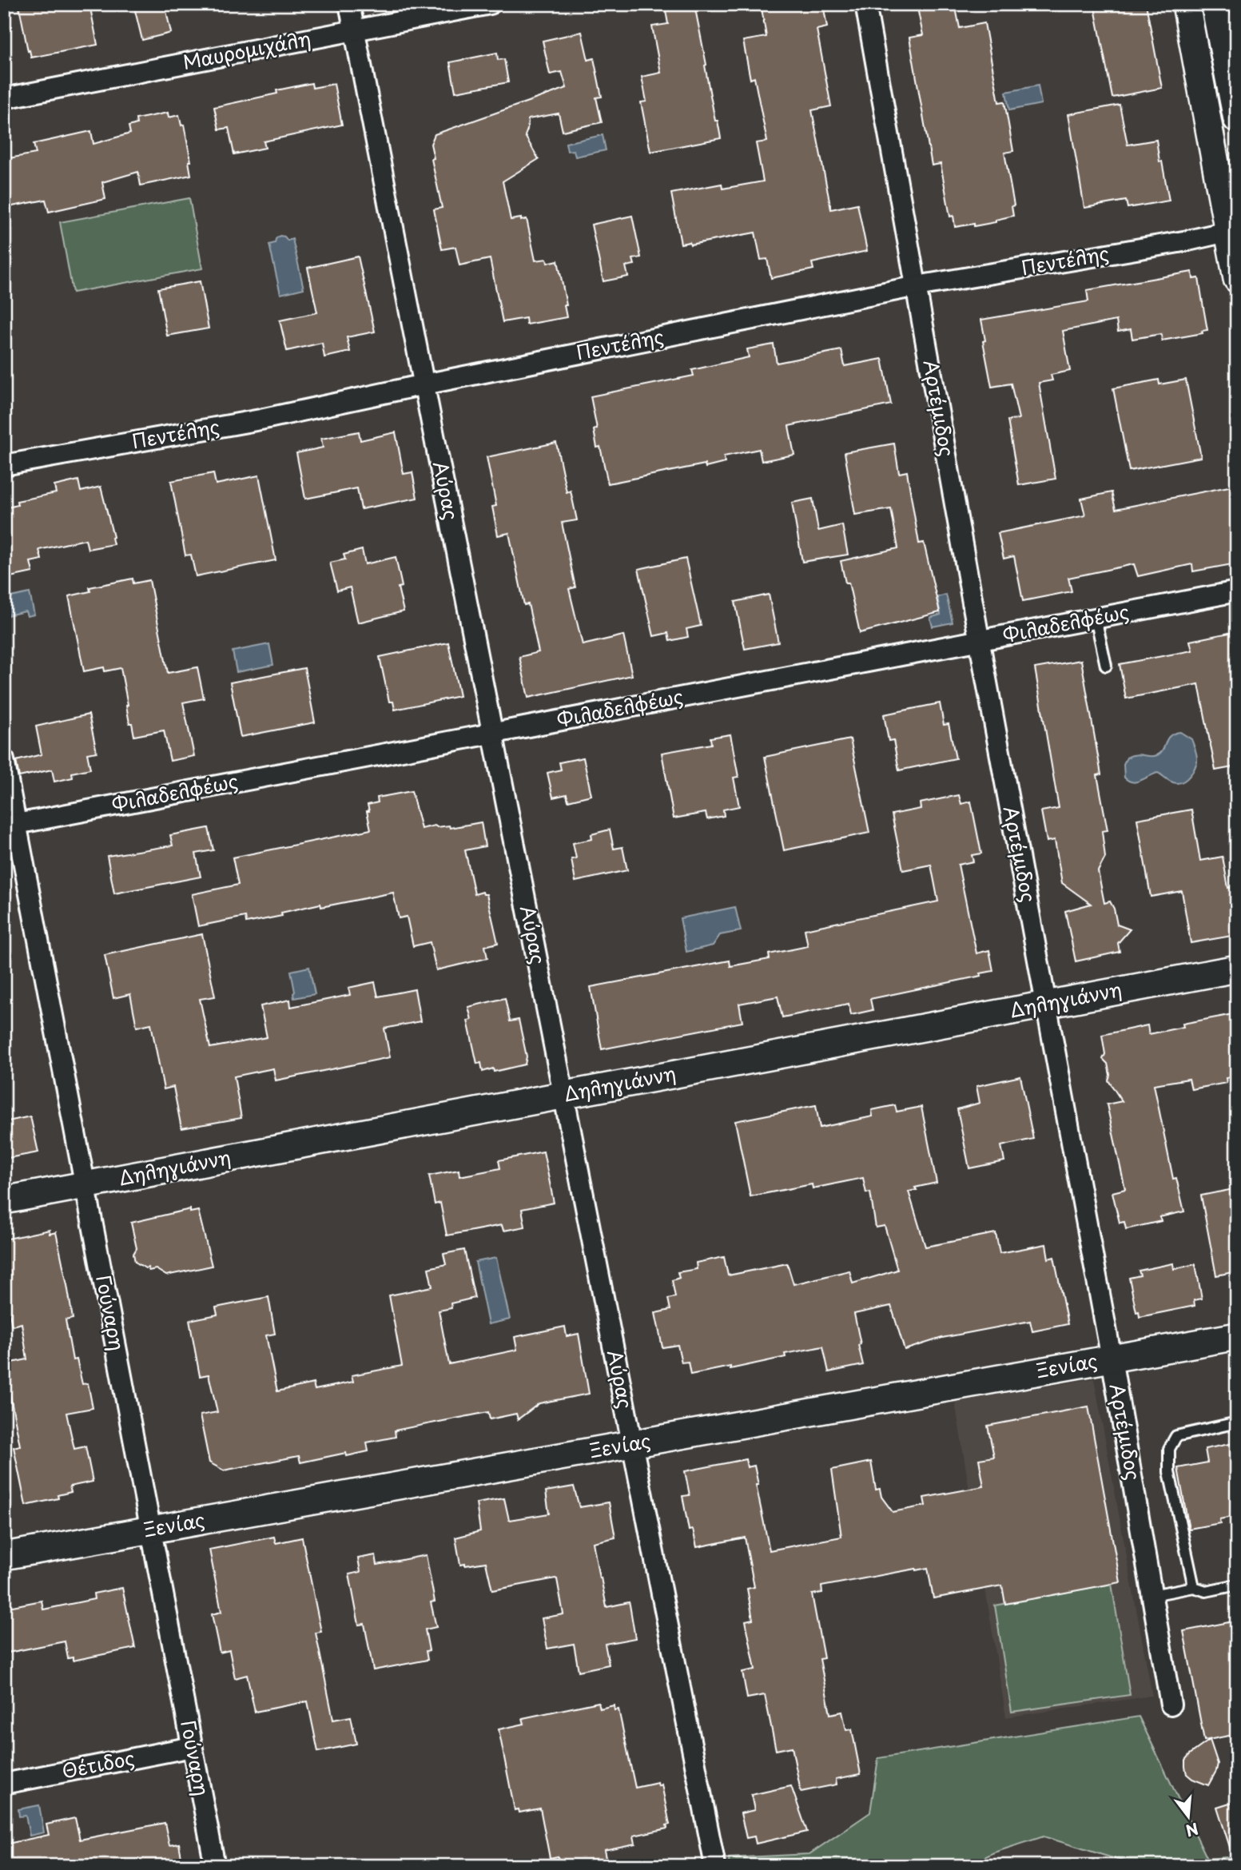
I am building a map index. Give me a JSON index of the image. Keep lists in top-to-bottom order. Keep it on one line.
{"streets":{"street":["Μαυρομιχάλη","Πεντέλης","Αρτέμιδος","Αύρας","Φιλαδελφέως","Δηληγιάννη","Γούναρη","Ξενίας","Θέτιδος"]},"crossings":[["Μαυρομιχάλη","Αύρας"],["Πεντέλης","Αρτέμιδος"],["Πεντέλης","Αύρας"],["Αρτέμιδος","Φιλαδελφέως"],["Αρτέμιδος","Δηληγιάννη"],["Αρτέμιδος","Ξενίας"],["Αύρας","Φιλαδελφέως"],["Αύρας","Δηληγιάννη"],["Αύρας","Ξενίας"],["Φιλαδελφέως","Γούναρη"],["Δηληγιάννη","Γούναρη"],["Γούναρη","Ξενίας"],["Γούναρη","Θέτιδος"]],"north":"bottom"}
